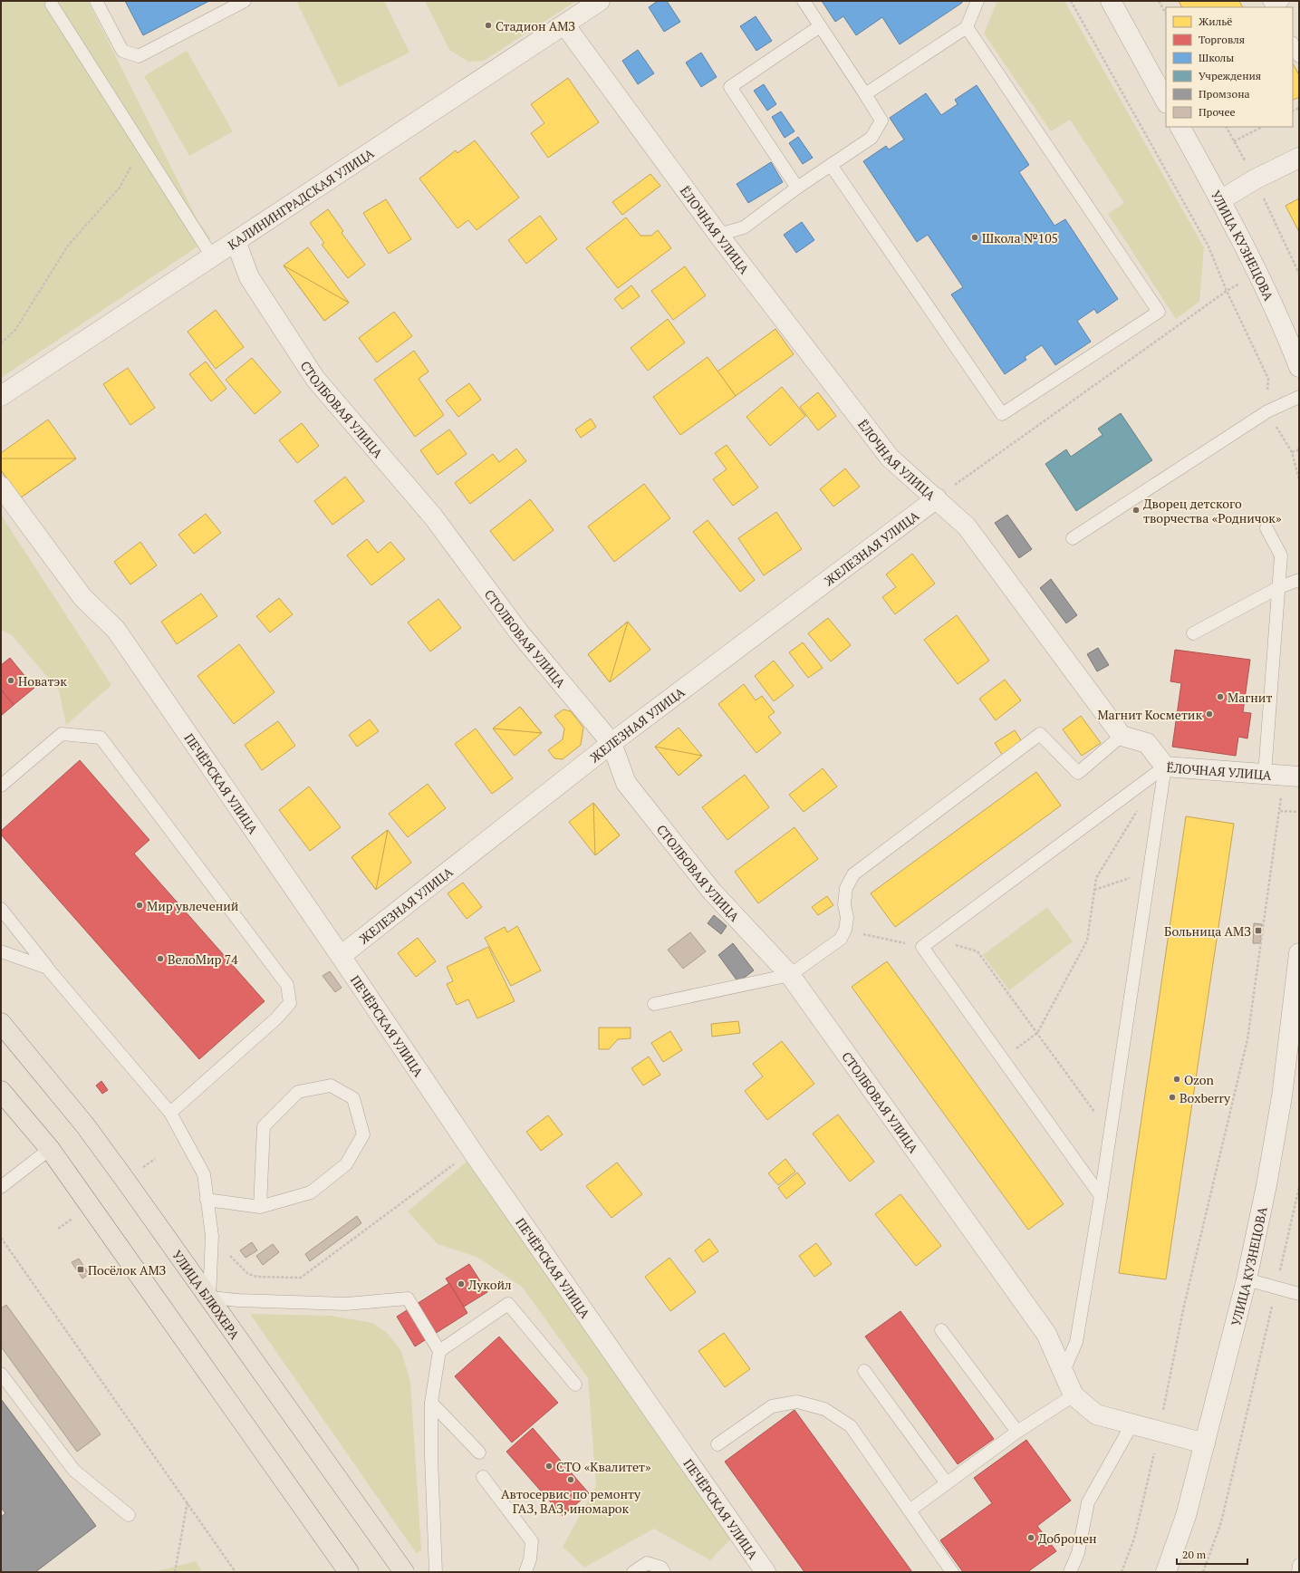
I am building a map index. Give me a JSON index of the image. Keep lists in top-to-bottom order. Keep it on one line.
{"streets":{"main road":["УЛИЦА БЛЮХЕРА"],"street":["КАЛИНИНГРАДСКАЯ УЛИЦА","ЁЛОЧНАЯ УЛИЦА","УЛИЦА КУЗНЕЦОВА","СТОЛБОВАЯ УЛИЦА","ЖЕЛЕЗНАЯ УЛИЦА","ПЕЧЁРСКАЯ УЛИЦА"]},"crossings":[["КАЛИНИНГРАДСКАЯ УЛИЦА","ЁЛОЧНАЯ УЛИЦА"],["КАЛИНИНГРАДСКАЯ УЛИЦА","СТОЛБОВАЯ УЛИЦА"],["ЁЛОЧНАЯ УЛИЦА","ЖЕЛЕЗНАЯ УЛИЦА"],["УЛИЦА КУЗНЕЦОВА","СТОЛБОВАЯ УЛИЦА"],["СТОЛБОВАЯ УЛИЦА","ЖЕЛЕЗНАЯ УЛИЦА"],["ЖЕЛЕЗНАЯ УЛИЦА","ПЕЧЁРСКАЯ УЛИЦА"]],"places":{"other":["Стадион АМЗ","Школа №105","Дворец детского творчества «Родничок»","Новатэк","Магнит","Магнит Косметик","Мир увлечений","ВелоМир 74","Ozon","Boxberry","Лукойл","СТО «Квалитет»","Автосервис по ремонту ГАЗ, ВАЗ, иномарок","Доброцен"],"transit":["Больница АМЗ","Посёлок АМЗ"]},"legend":["Жильё","Торговля","Школы","Учреждения","Промзона","Прочее"],"scale_bar":"20 m"}
